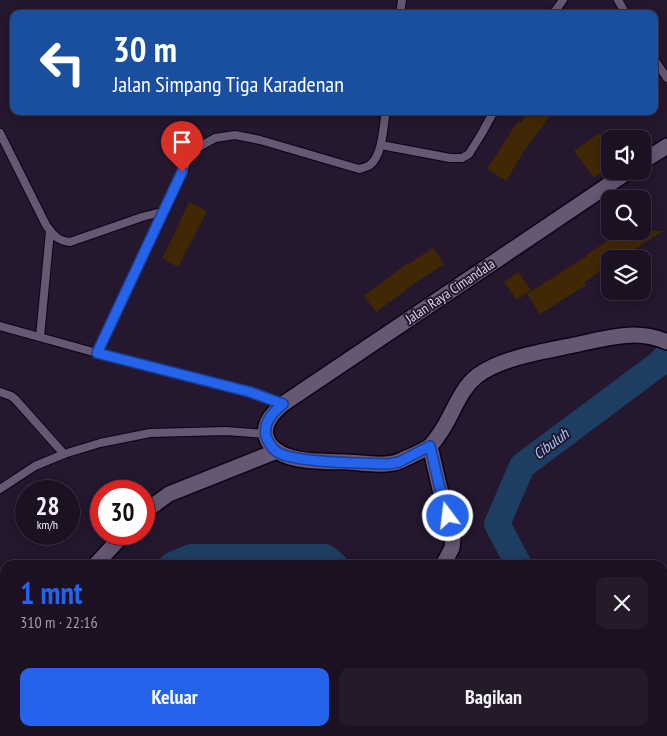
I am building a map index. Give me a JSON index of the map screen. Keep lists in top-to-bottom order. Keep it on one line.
{"streets":{"street":["Jalan Raya Cimandala"]},"water":["Cibuluh"],"page":{"turn":["30 m","Jalan Simpang Tiga Karadenan"],"speed":"28 km/h","limit":"30","heading":["1 mnt","310 m · 22:16"],"buttons":["Keluar","Bagikan"]}}
